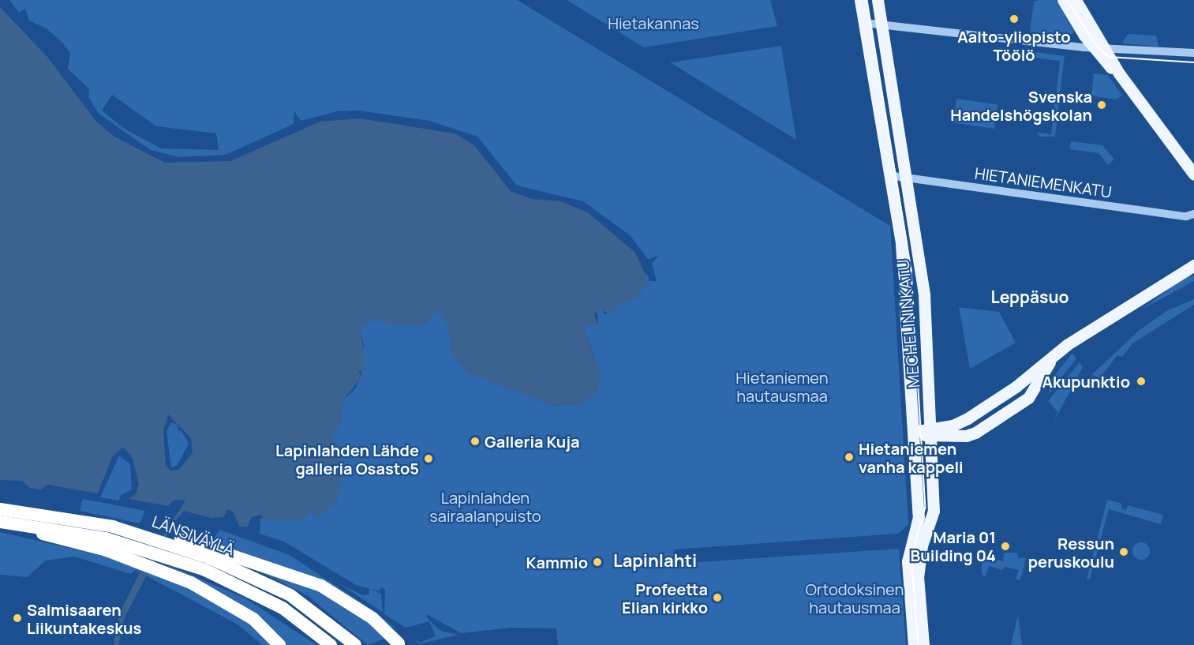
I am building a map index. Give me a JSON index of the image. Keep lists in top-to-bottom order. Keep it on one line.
{"streets":{"highway":["LÄNSIVÄYLÄ"],"main road":["MECHELININKATU"],"street":["HIETANIEMENKATU"]},"crossings":[["HIETANIEMENKATU","MECHELININKATU"]],"districts":["Leppäsuo","Lapinlahti"],"parks":["Hietakannas","Hietaniemen hautausmaa","Lapinlahden sairaalanpuisto","Ortodoksinen hautausmaa"],"places":["Aalto-yliopisto Töölö","Svenska Handelshögskolan","Akupunktio","Galleria Kuja","Hietaniemen vanha kappeli","Lapinlahden Lähde galleria Osasto5","Maria 01 Building 04","Ressun peruskoulu","Kammio","Profeetta Elian kirkko","Salmisaaren Liikuntakeskus"]}
